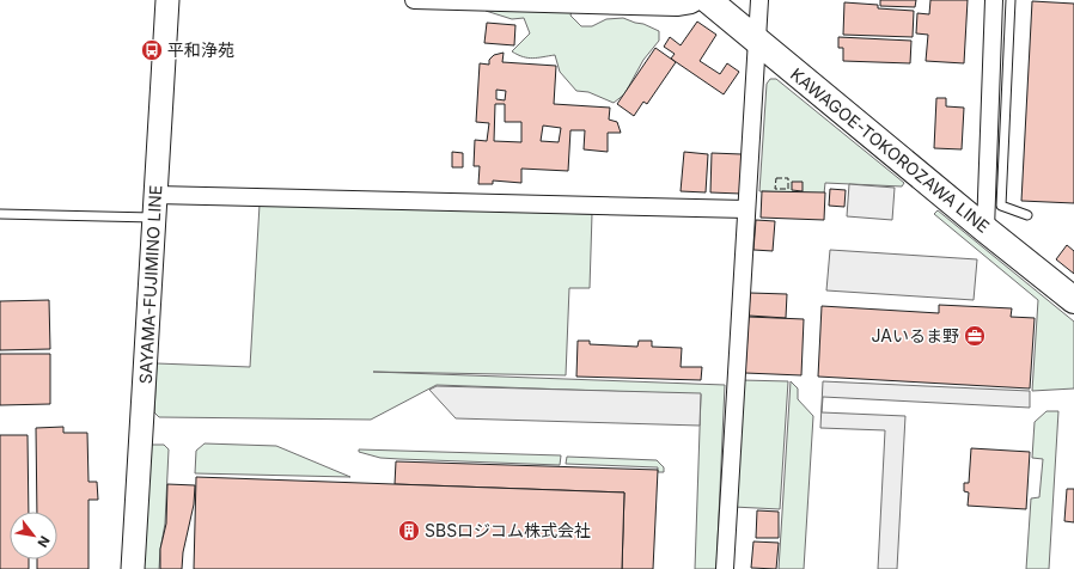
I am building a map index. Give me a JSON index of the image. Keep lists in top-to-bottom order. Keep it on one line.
{"streets":{"main road":["KAWAGOE-TOKOROZAWA LINE","SAYAMA-FUJIMINO LINE"]},"places":{"bus stop":["平和浄苑"],"office":["JAいるま野"],"building":["SBSロジコム株式会社"]},"north":"bottom right"}
